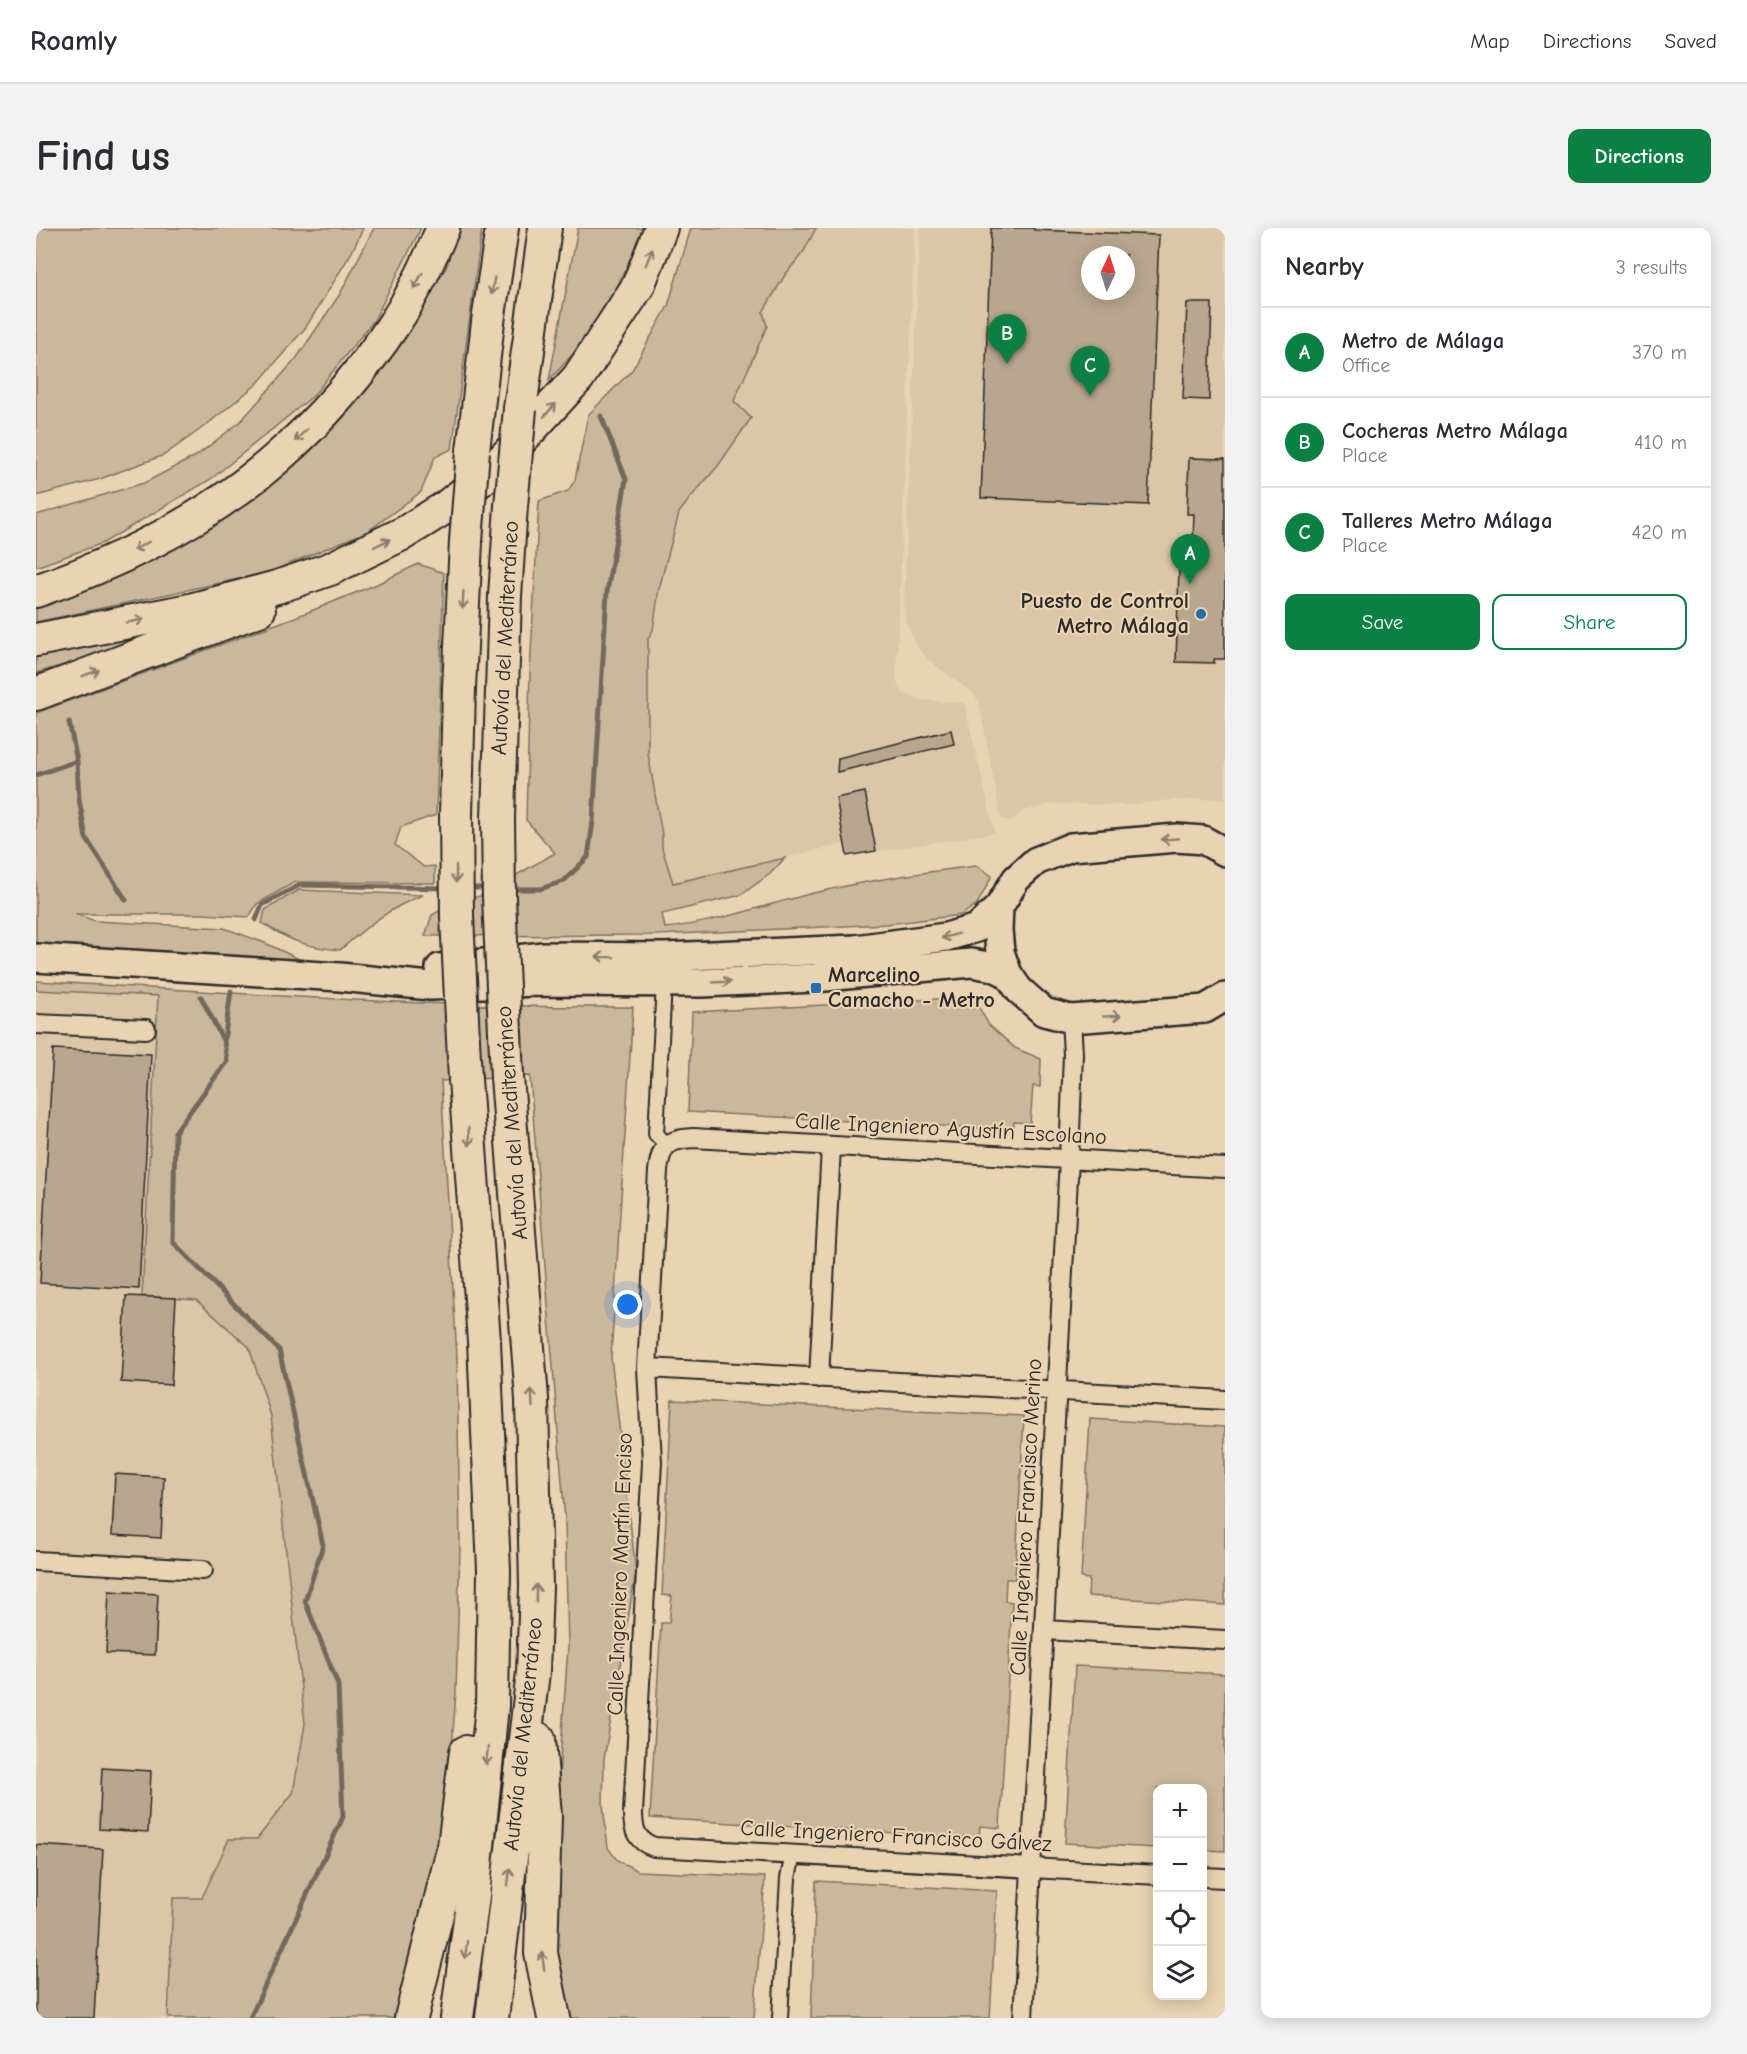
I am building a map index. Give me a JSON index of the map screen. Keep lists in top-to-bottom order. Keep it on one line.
{"streets":{"highway":["Autovía del Mediterráneo"],"street":["Calle Ingeniero Agustín Escolano","Calle Ingeniero Francisco Merino","Calle Ingeniero Martín Enciso","Calle Ingeniero Francisco Gálvez"]},"crossings":[["Calle Ingeniero Agustín Escolano","Calle Ingeniero Francisco Merino"],["Calle Ingeniero Agustín Escolano","Calle Ingeniero Martín Enciso"],["Calle Ingeniero Francisco Merino","Calle Ingeniero Francisco Gálvez"],["Calle Ingeniero Martín Enciso","Calle Ingeniero Francisco Gálvez"]],"places":{"other":["Puesto de Control Metro Málaga"],"transit":["Marcelino Camacho - Metro"]},"north":"top","page":{"header":"Roamly","nav":["Map","Directions","Saved"],"buttons":["Directions",["Save","Share"]],"title":"Find us","heading":["Nearby","3 results"],"list":[{"mark":"A","name":"Metro de Málaga","note":"Office","value":"370 m"},{"mark":"B","name":"Cocheras Metro Málaga","note":"Place","value":"410 m"},{"mark":"C","name":"Talleres Metro Málaga","note":"Place","value":"420 m"}],"pins":["B","C","A"],"map_buttons":["+","−"]}}
